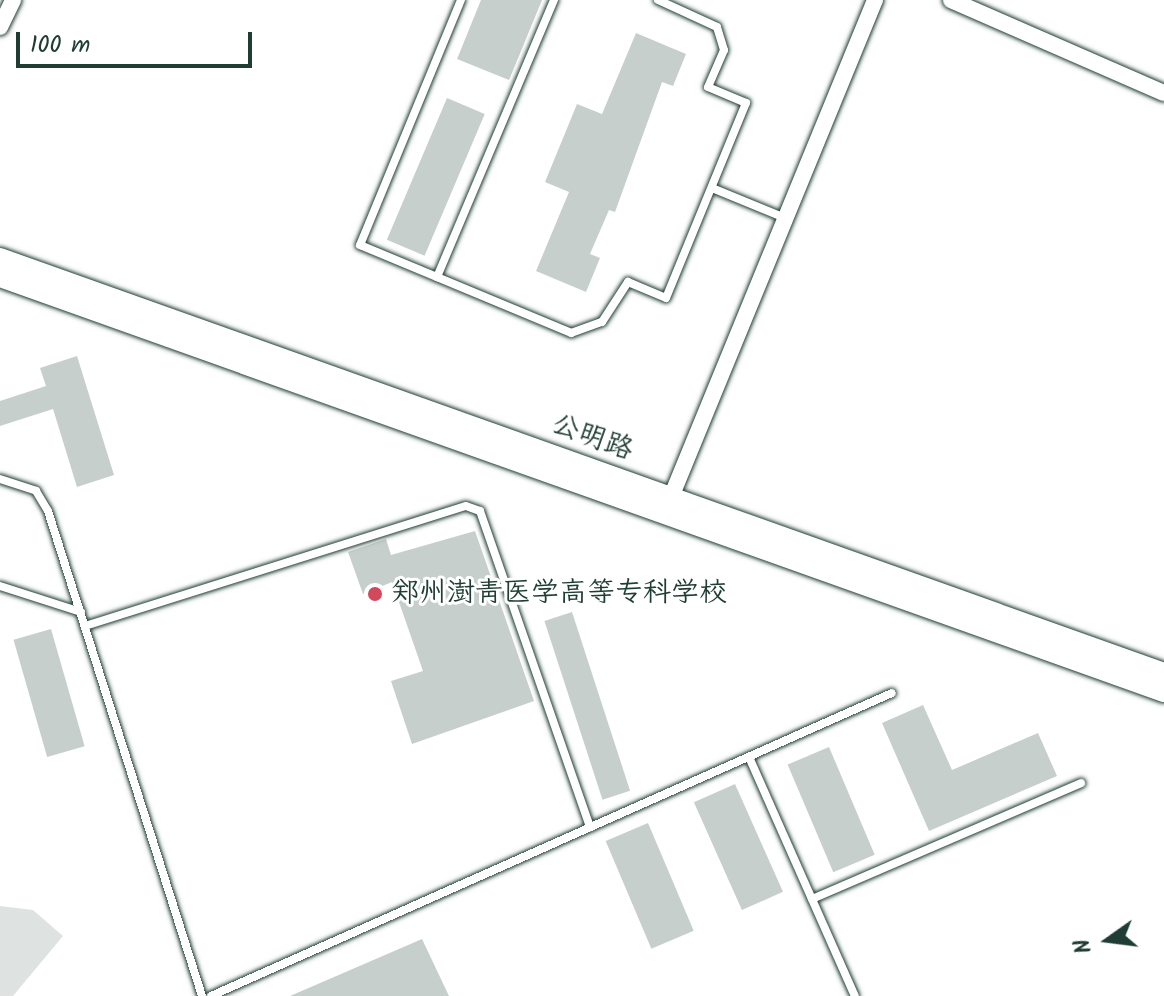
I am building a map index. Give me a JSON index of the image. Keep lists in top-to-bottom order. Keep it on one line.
{"streets":{"street":["公明路"]},"places":["郑州澍青医学高等专科学校"],"scale_bar":"100 m","north":"left"}
